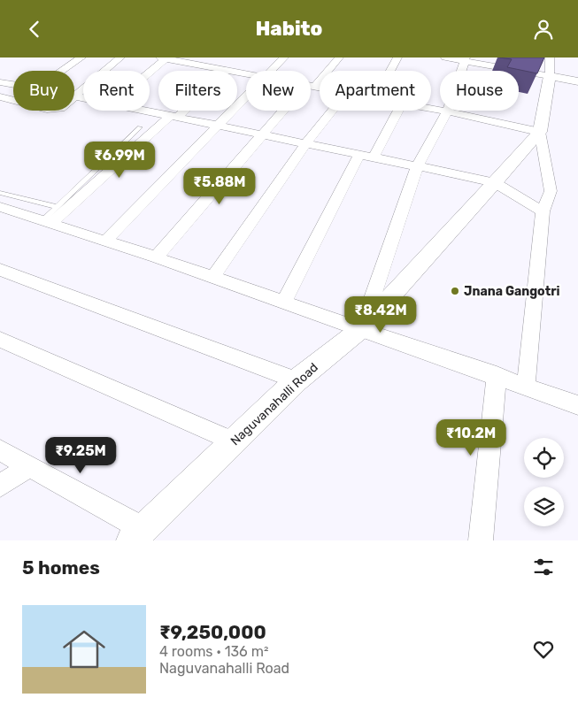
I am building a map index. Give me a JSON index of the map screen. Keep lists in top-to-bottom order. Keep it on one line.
{"streets":{"street":["Naguvanahalli Road"]},"places":["Jnana Gangotri"],"page":{"header":"Habito","chip":["Buy","Rent","Filters","New","Apartment","House"],"price":["₹6.99M","₹5.88M","₹8.42M","₹10.2M","₹9.25M"],"heading":"5 homes","list":[{"name":"₹9,250,000","note":"4 rooms · 136 m² · Naguvanahalli Road"}]}}
